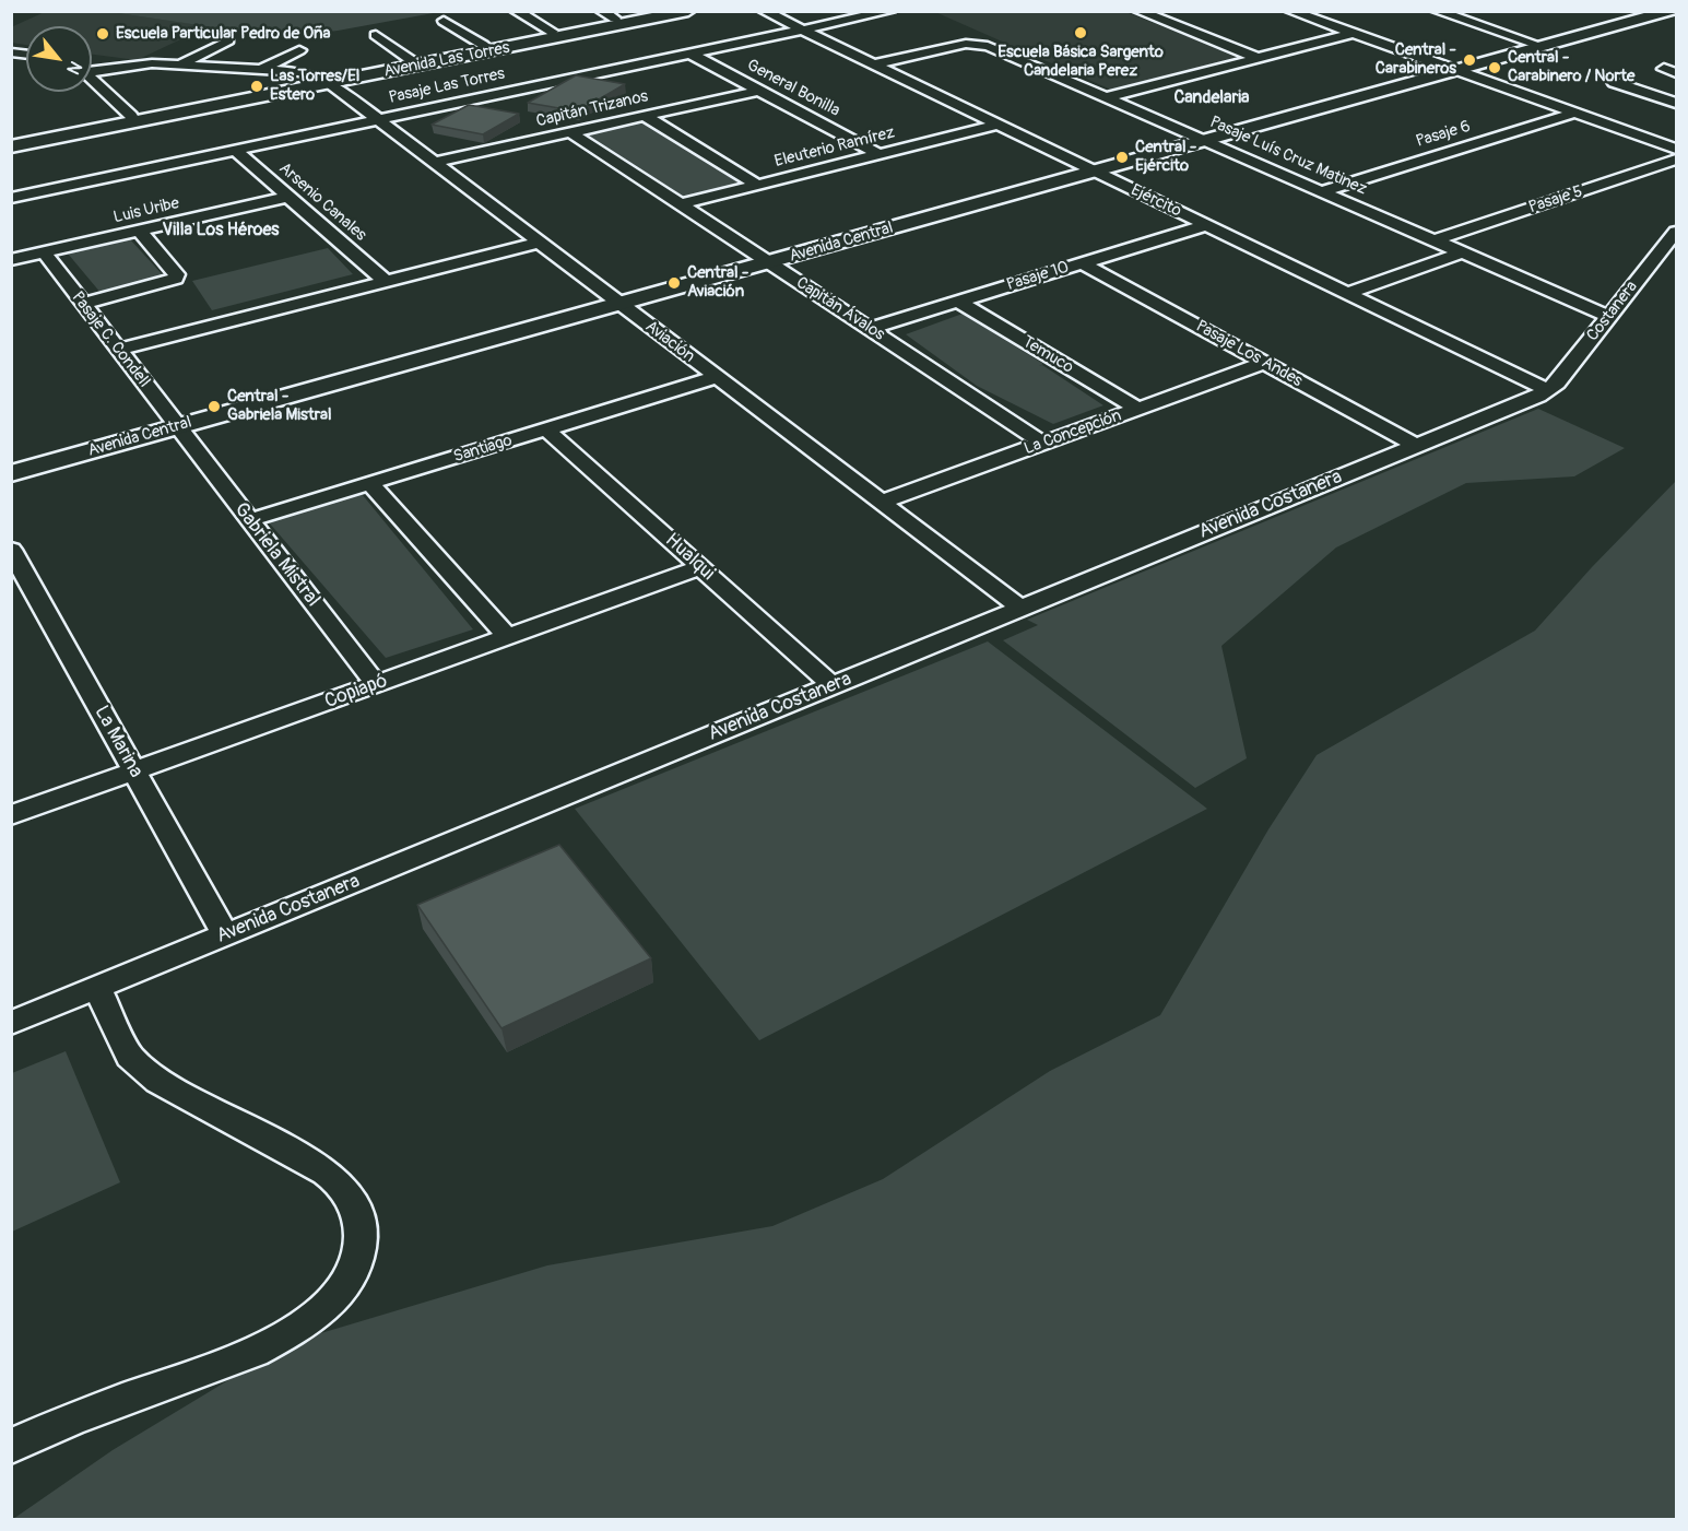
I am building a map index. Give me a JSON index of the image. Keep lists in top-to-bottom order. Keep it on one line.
{"streets":{"street":["Avenida Las Torres","Pasaje Las Torres","General Bonilla","Capitán Trizanos","Pasaje 6","Eleuterio Ramírez","Pasaje Luís Cruz Matinez","Pasaje 5","Ejército","Arsenio Canales","Luis Uribe","Avenida Central","Pasaje 10","Capitán Ávalos","Costanera","Pasaje C. Condell","Aviación","Pasaje Los Andes","Temuco","La Concepción","Santiago","Avenida Costanera","Gabriela Mistral","Hualqui","Copiapó","La Marina"]},"crossings":[["Avenida Las Torres","Aviación"],["Pasaje Las Torres","General Bonilla"],["Pasaje Las Torres","Ejército"],["Pasaje Las Torres","Arsenio Canales"],["Pasaje Las Torres","Aviación"],["General Bonilla","Capitán Trizanos"],["General Bonilla","Eleuterio Ramírez"],["Capitán Trizanos","Capitán Ávalos"],["Capitán Trizanos","Aviación"],["Pasaje 6","Pasaje Luís Cruz Matinez"],["Eleuterio Ramírez","Ejército"],["Eleuterio Ramírez","Capitán Ávalos"],["Pasaje Luís Cruz Matinez","Pasaje 5"],["Pasaje Luís Cruz Matinez","Ejército"],["Pasaje Luís Cruz Matinez","Avenida Central"],["Pasaje Luís Cruz Matinez","Costanera"],["Ejército","Avenida Central"],["Ejército","Pasaje 10"],["Ejército","Costanera"],["Ejército","Avenida Costanera"],["Arsenio Canales","Luis Uribe"],["Luis Uribe","Pasaje C. Condell"],["Avenida Central","Capitán Ávalos"],["Avenida Central","Pasaje C. Condell"],["Avenida Central","Aviación"],["Avenida Central","Gabriela Mistral"],["Pasaje 10","Capitán Ávalos"],["Pasaje 10","Pasaje Los Andes"],["Pasaje 10","Temuco"],["Capitán Ávalos","La Concepción"],["Costanera","Avenida Costanera"],["Pasaje C. Condell","Gabriela Mistral"],["Aviación","La Concepción"],["Aviación","Santiago"],["Aviación","Avenida Costanera"],["Pasaje Los Andes","La Concepción"],["Pasaje Los Andes","Avenida Costanera"],["Temuco","La Concepción"],["Santiago","Gabriela Mistral"],["Santiago","Hualqui"],["Avenida Costanera","Hualqui"],["Avenida Costanera","La Marina"],["Gabriela Mistral","Copiapó"],["Hualqui","Copiapó"],["Copiapó","La Marina"]],"districts":["Candelaria","Villa Los Héroes"],"places":["Escuela Básica Sargento Candelaria Perez","Escuela Particular Pedro de Oña","Central - Carabineros","Central - Carabinero / Norte","Las Torres/El Estero","Central - Ejército","Central - Aviación","Central - Gabriela Mistral"],"north":"bottom right"}
